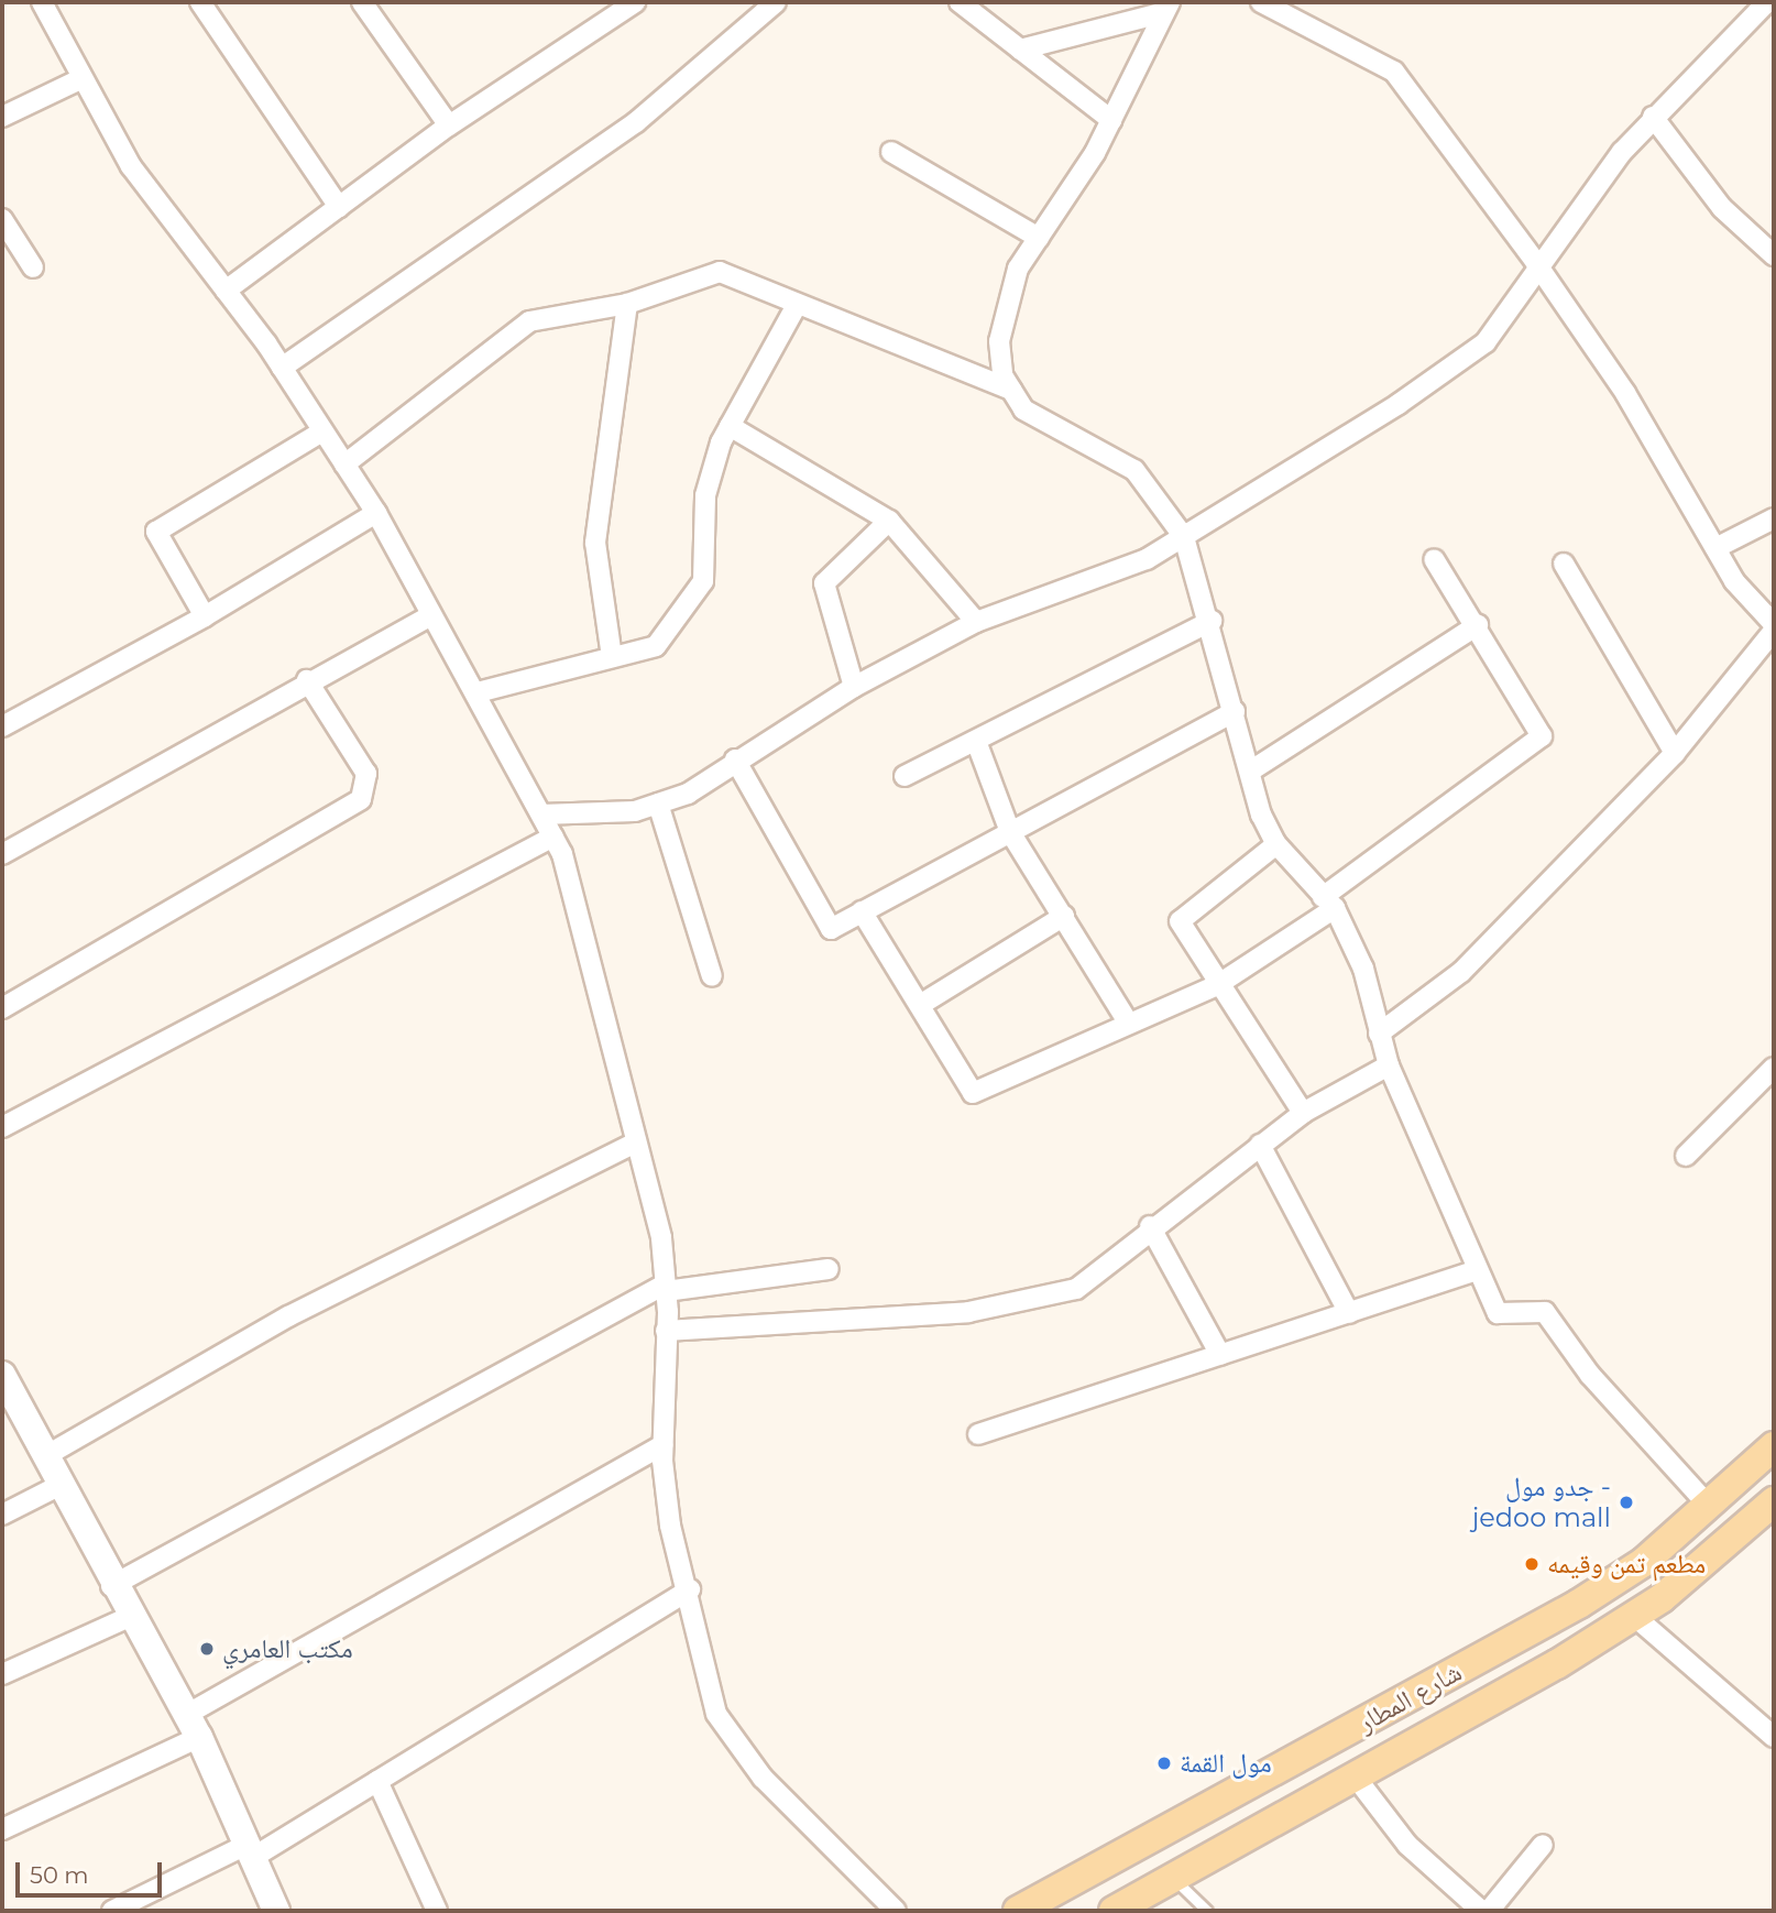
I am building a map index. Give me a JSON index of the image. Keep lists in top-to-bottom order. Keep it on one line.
{"streets":{"main road":["شارع المطار"]},"places":["جدو مول - jedoo mall","مطعم تمن وقيمه","مكتب العامري","مول القمة"],"scale_bar":"50 m"}
